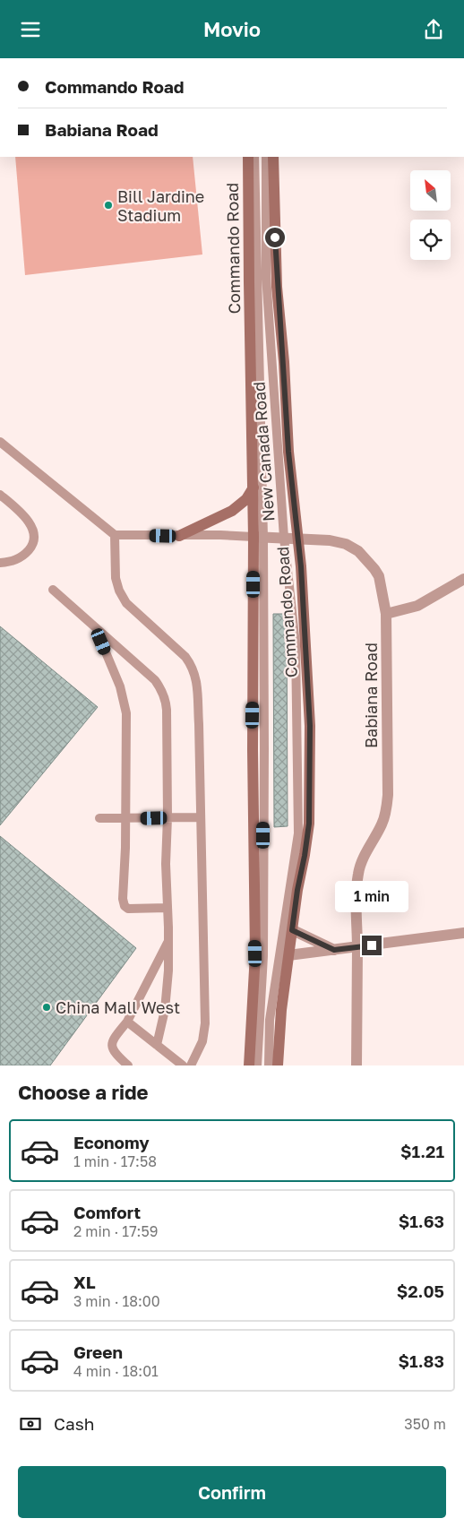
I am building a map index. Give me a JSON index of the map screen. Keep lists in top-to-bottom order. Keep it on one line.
{"streets":{"main road":["Commando Road"],"street":["Babiana Road"],"lane":["New Canada Road"]},"crossings":[["Commando Road","New Canada Road"],["Commando Road","Babiana Road"],["New Canada Road","Babiana Road"]],"places":["Bill Jardine Stadium","China Mall West"],"north":"top left","page":{"header":"Movio","banner":["Commando Road","Babiana Road"],"bubble":"1 min","heading":"Choose a ride","list":[{"name":"Economy","note":"1 min · 17:58","value":"$1.21"},{"name":"Comfort","note":"2 min · 17:59","value":"$1.63"},{"name":"XL","note":"3 min · 18:00","value":"$2.05"},{"name":"Green","note":"4 min · 18:01","value":"$1.83"}],"pay":["Cash","350 m"],"buttons":"Confirm"}}
